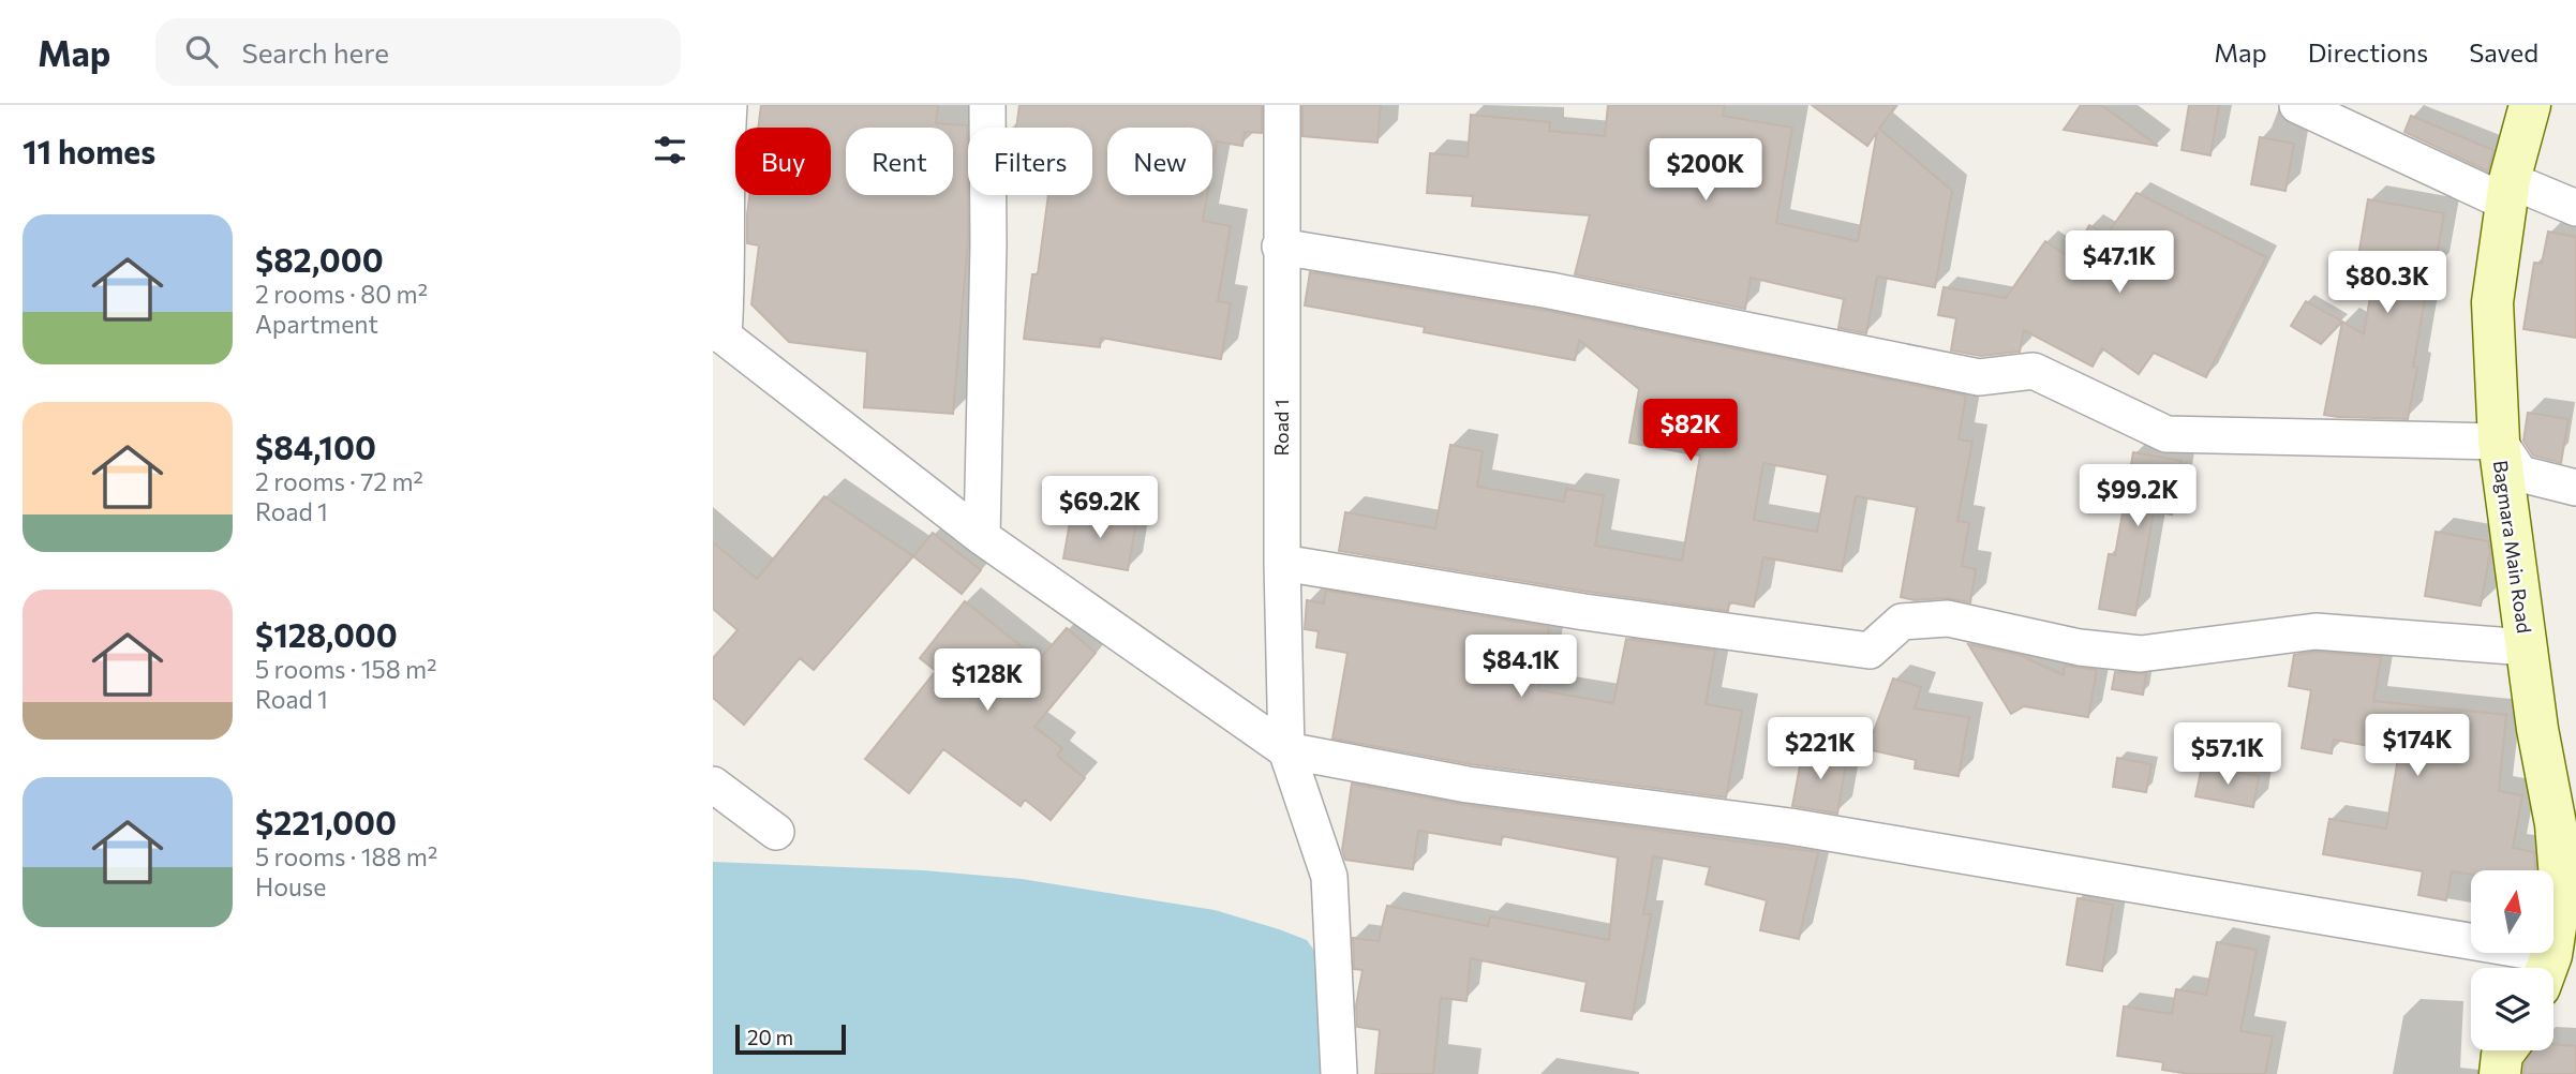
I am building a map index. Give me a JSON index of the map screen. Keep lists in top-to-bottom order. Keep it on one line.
{"streets":{"street":["Road 1","Bagmara Main Road"]},"scale_bar":"20 m","north":"top","page":{"header":"Map","search":"Search here","nav":["Map","Directions","Saved"],"heading":"11 homes","chip":["Buy","Rent","Filters","New"],"price":["$200K","$47.1K","$80.3K","$82K","$99.2K","$69.2K","$84.1K","$128K","$174K","$221K","$57.1K"],"list":[{"name":"$82,000","note":"2 rooms · 80 m² · Apartment"},{"name":"$84,100","note":"2 rooms · 72 m² · Road 1"},{"name":"$128,000","note":"5 rooms · 158 m² · Road 1"},{"name":"$221,000","note":"5 rooms · 188 m² · House"}],"scale":"20 m"}}
